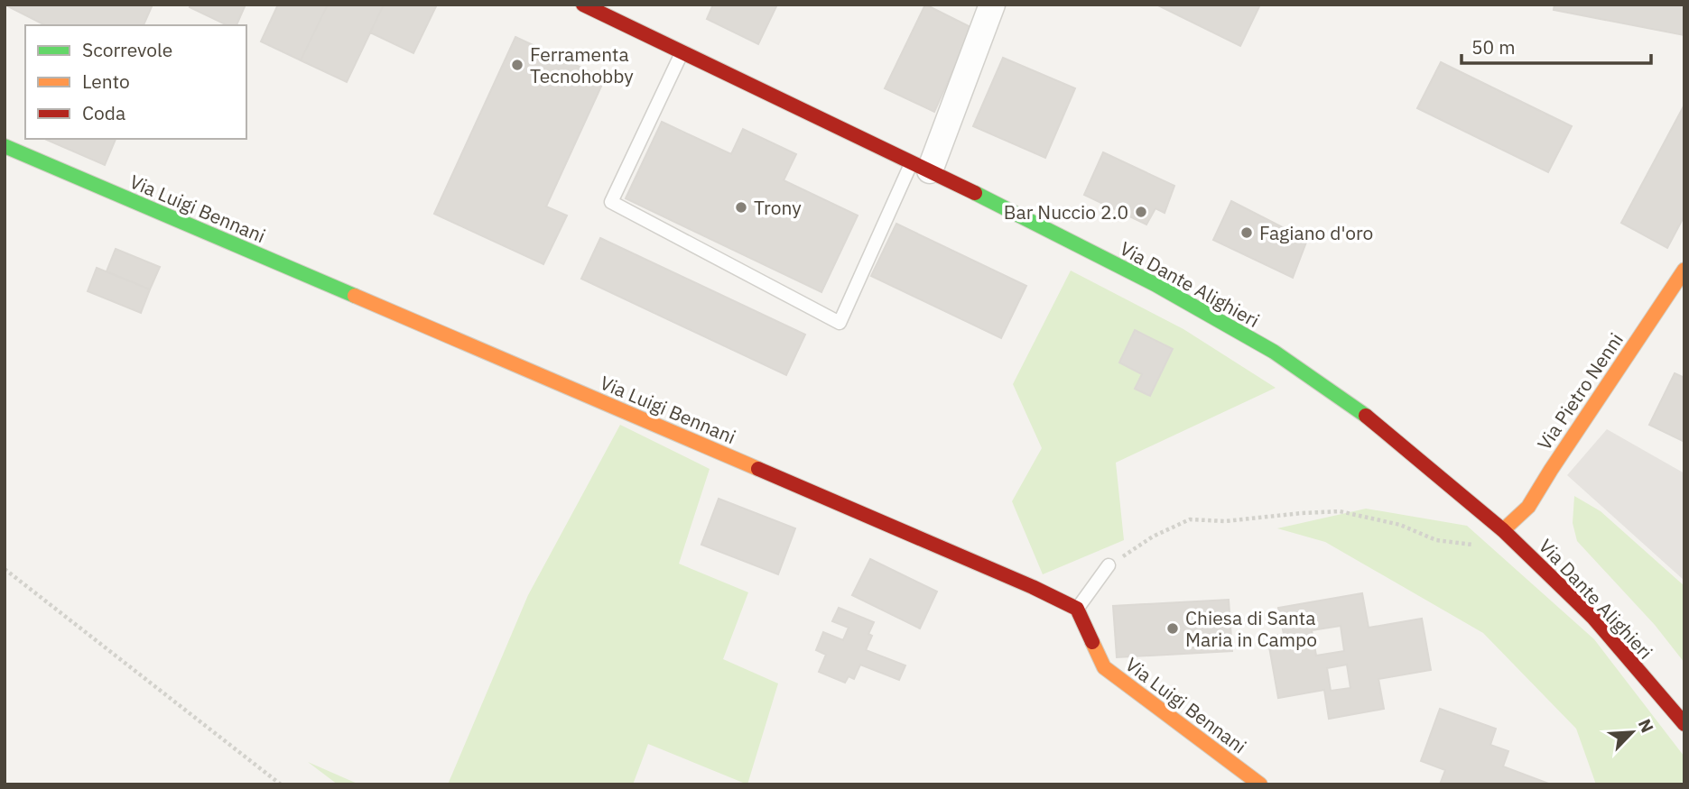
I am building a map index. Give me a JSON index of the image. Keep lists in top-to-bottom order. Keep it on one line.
{"streets":{"street":["Via Luigi Bennani","Via Dante Alighieri","Via Pietro Nenni"]},"crossings":[["Via Dante Alighieri","Via Pietro Nenni"]],"places":["Ferramenta Tecnohobby","Trony","Bar Nuccio 2.0","Fagiano d'oro","Chiesa di Santa Maria in Campo"],"legend":["Scorrevole","Lento","Coda"],"scale_bar":"50 m","north":"top right"}
